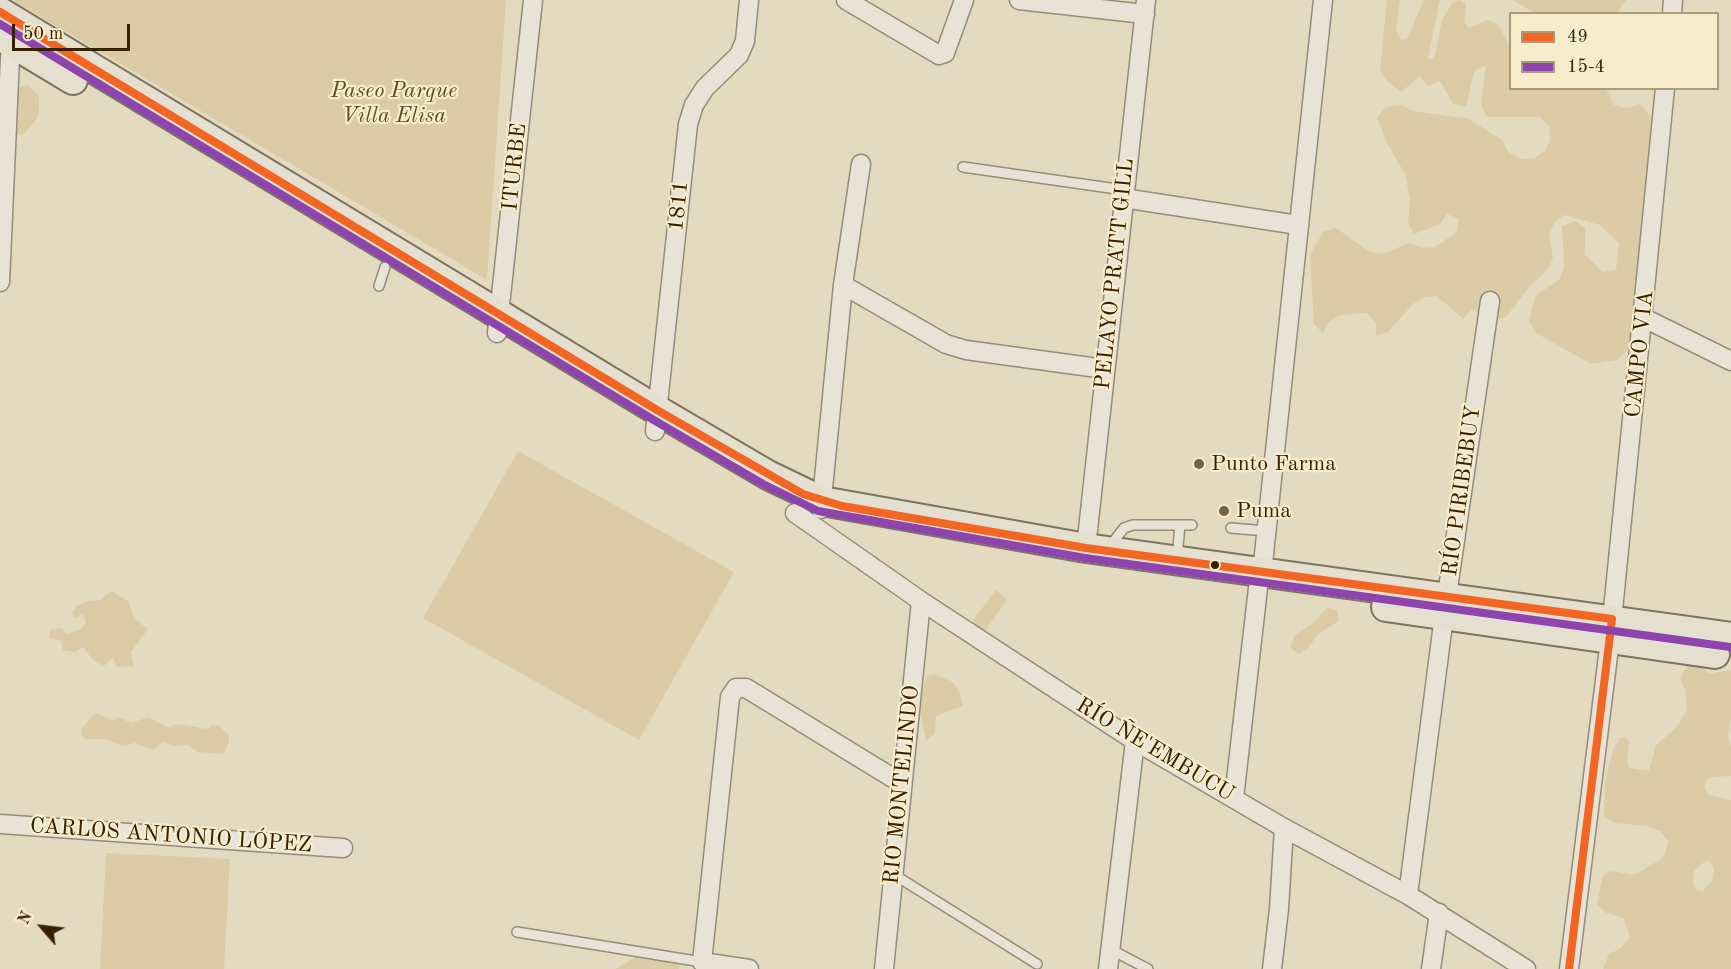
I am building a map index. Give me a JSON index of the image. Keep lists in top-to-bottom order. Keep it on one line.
{"streets":{"street":["ITURBE","1811","PELAYO PRATT GILL","CAMPO VIA","RÍO PIRIBEBUY","RÍO ÑE'EMBUCU","RIO MONTELINDO","CARLOS ANTONIO LÓPEZ"]},"crossings":[["RÍO PIRIBEBUY","RÍO ÑE'EMBUCU"],["RÍO ÑE'EMBUCU","RIO MONTELINDO"]],"parks":["Paseo Parque Villa Elisa"],"places":["Punto Farma","Puma"],"lines":["transit line 49","transit line 15-4"],"legend":["49","15-4"],"scale_bar":"50 m","north":"top left"}
